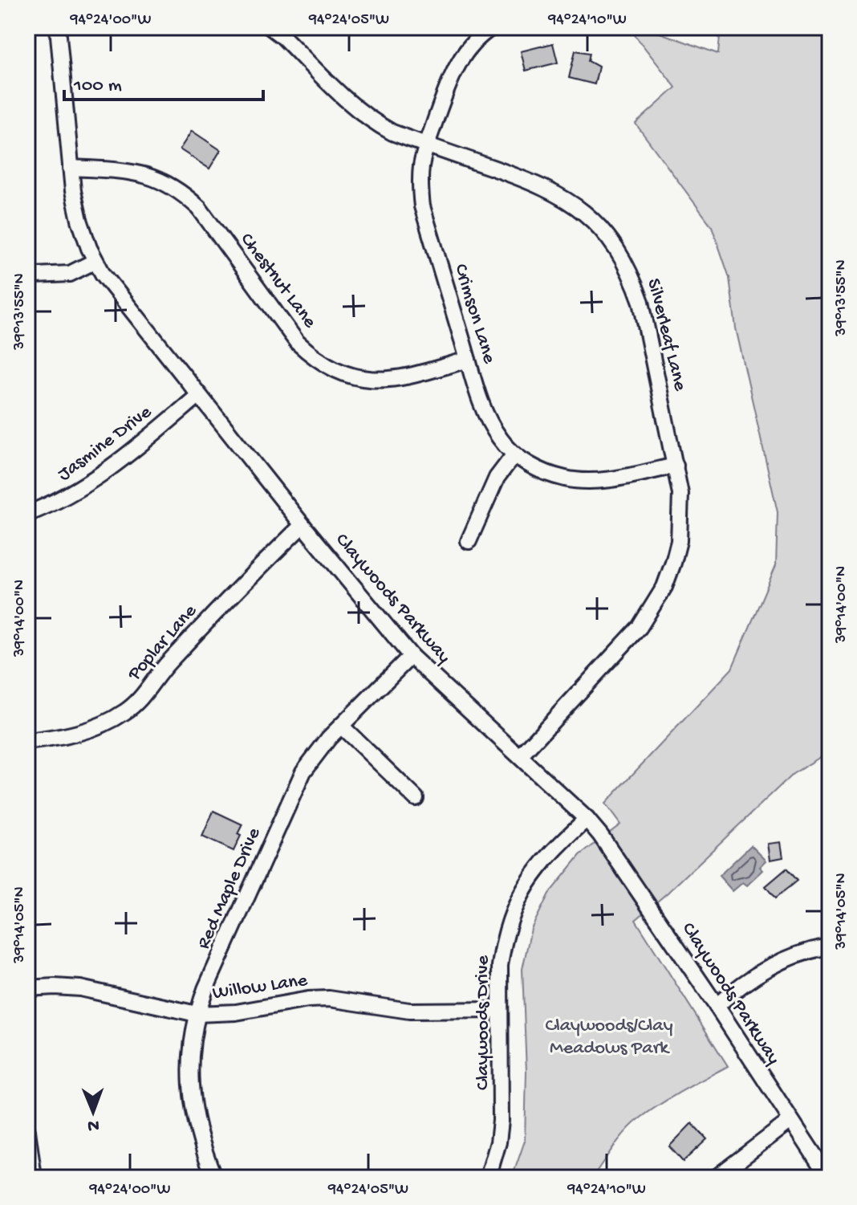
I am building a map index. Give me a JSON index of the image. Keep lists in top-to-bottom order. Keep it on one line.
{"streets":{"street":["Chestnut Lane","Crimson Lane","Silverleaf Lane","Jasmine Drive","Claywoods Parkway","Poplar Lane","Red Maple Drive","Willow Lane","Claywoods Drive"]},"crossings":[["Chestnut Lane","Crimson Lane"],["Chestnut Lane","Claywoods Parkway"],["Crimson Lane","Silverleaf Lane"],["Silverleaf Lane","Claywoods Parkway"],["Jasmine Drive","Claywoods Parkway"],["Claywoods Parkway","Poplar Lane"],["Claywoods Parkway","Red Maple Drive"],["Claywoods Parkway","Claywoods Drive"],["Red Maple Drive","Willow Lane"],["Willow Lane","Claywoods Drive"]],"parks":["Claywoods/Clay Meadows Park"],"scale_bar":"100 m","north":"bottom","coordinates":["94°24'00\"W","94°24'05\"W","94°24'10\"W","39°13'55\"N","39°14'00\"N","39°14'05\"N"]}
